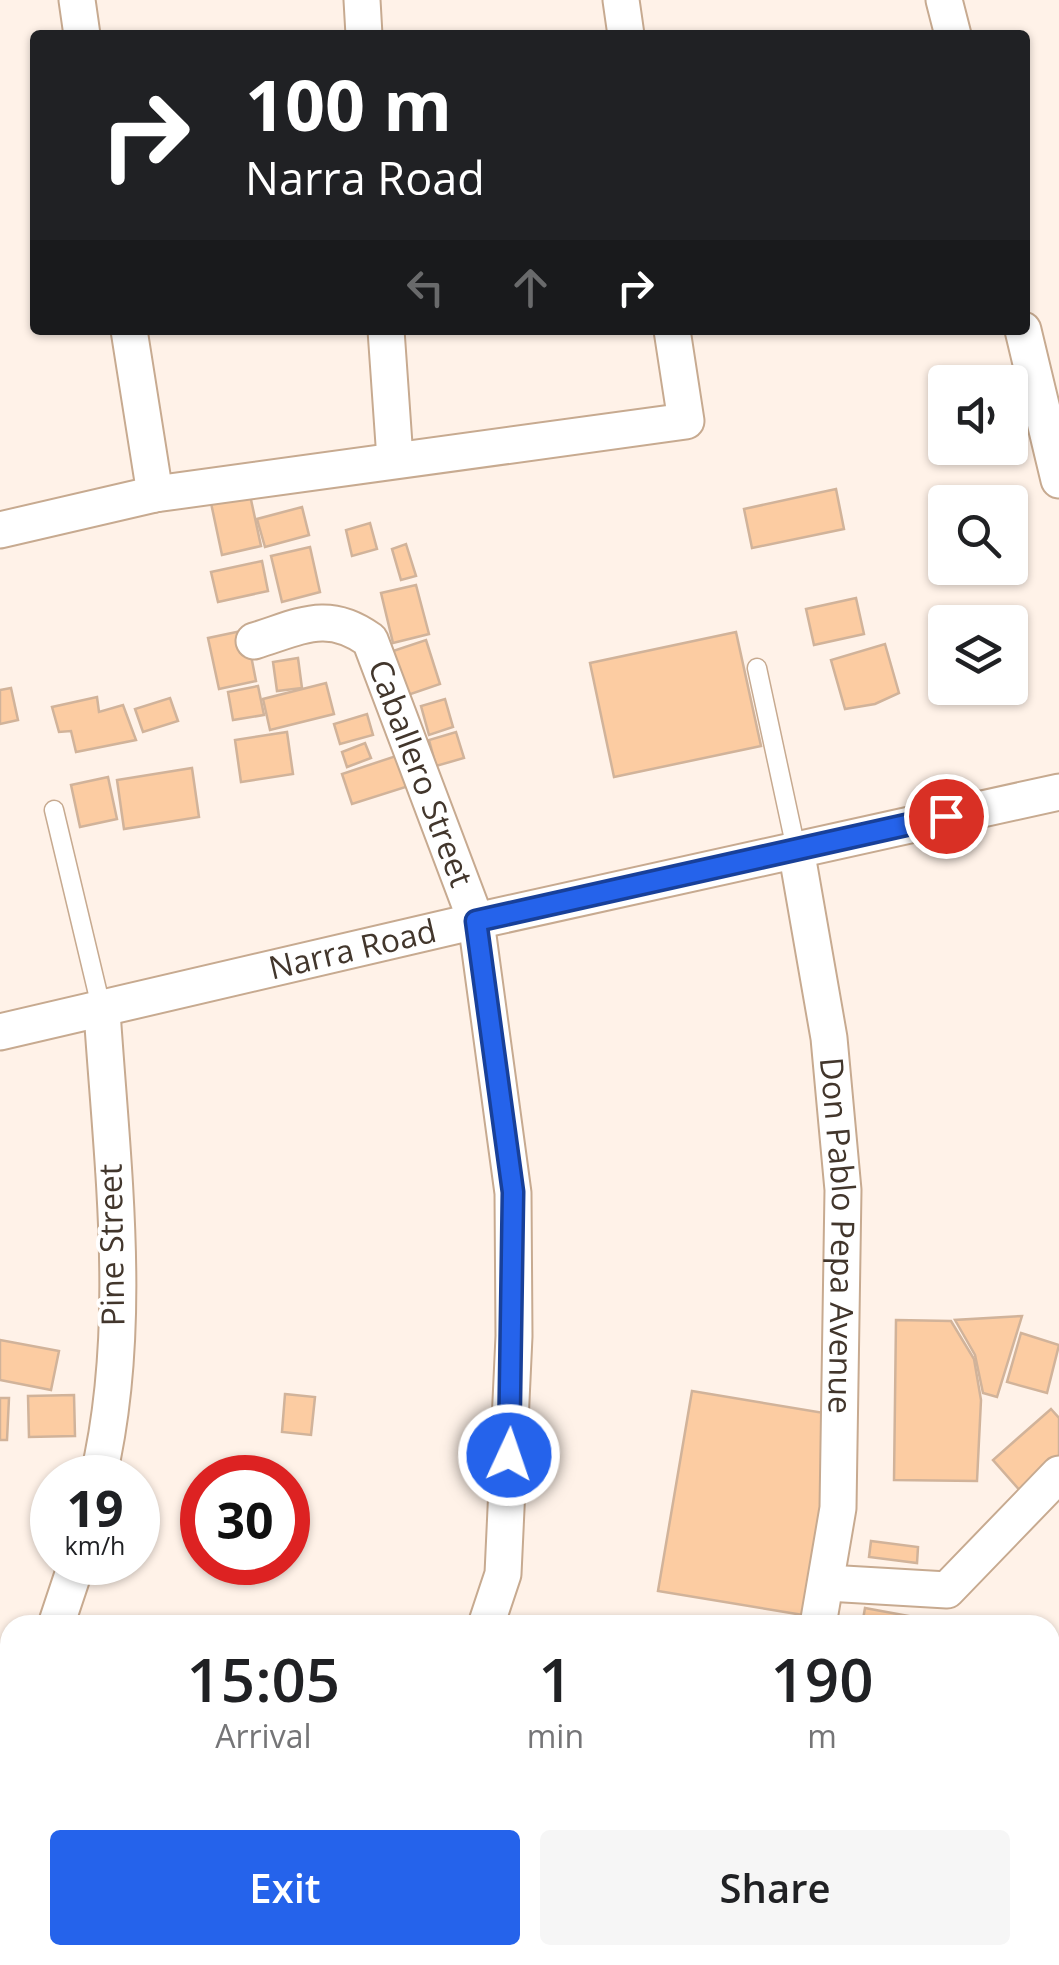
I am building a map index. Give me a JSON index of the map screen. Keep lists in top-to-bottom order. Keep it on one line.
{"streets":{"street":["Caballero Street","Narra Road","Don Pablo Pepa Avenue","Pine Street"]},"crossings":[["Caballero Street","Narra Road"],["Narra Road","Don Pablo Pepa Avenue"],["Narra Road","Pine Street"]],"page":{"turn":["100 m","Narra Road"],"speed":"19 km/h","limit":"30","eta":["15:05","Arrival","1","min","190","m"],"buttons":["Exit","Share"]}}
